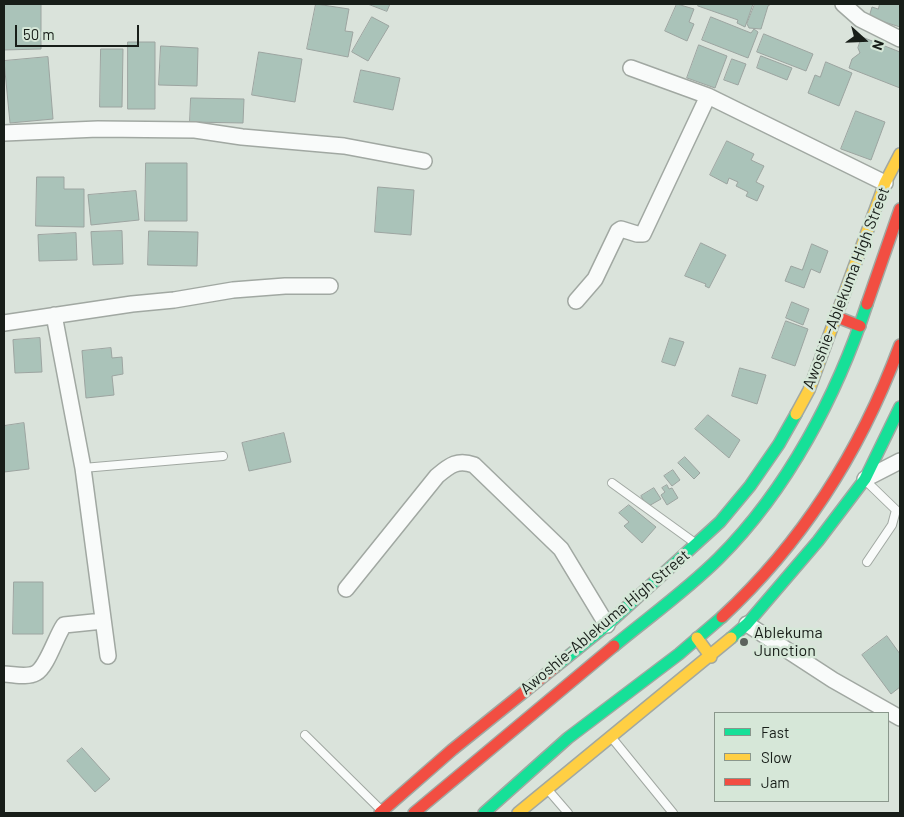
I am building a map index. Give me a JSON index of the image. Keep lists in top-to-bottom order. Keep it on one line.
{"streets":{"main road":["Awoshie-Ablekuma High Street"]},"places":["Ablekuma Junction"],"legend":["Fast","Slow","Jam"],"scale_bar":"50 m","north":"right"}
